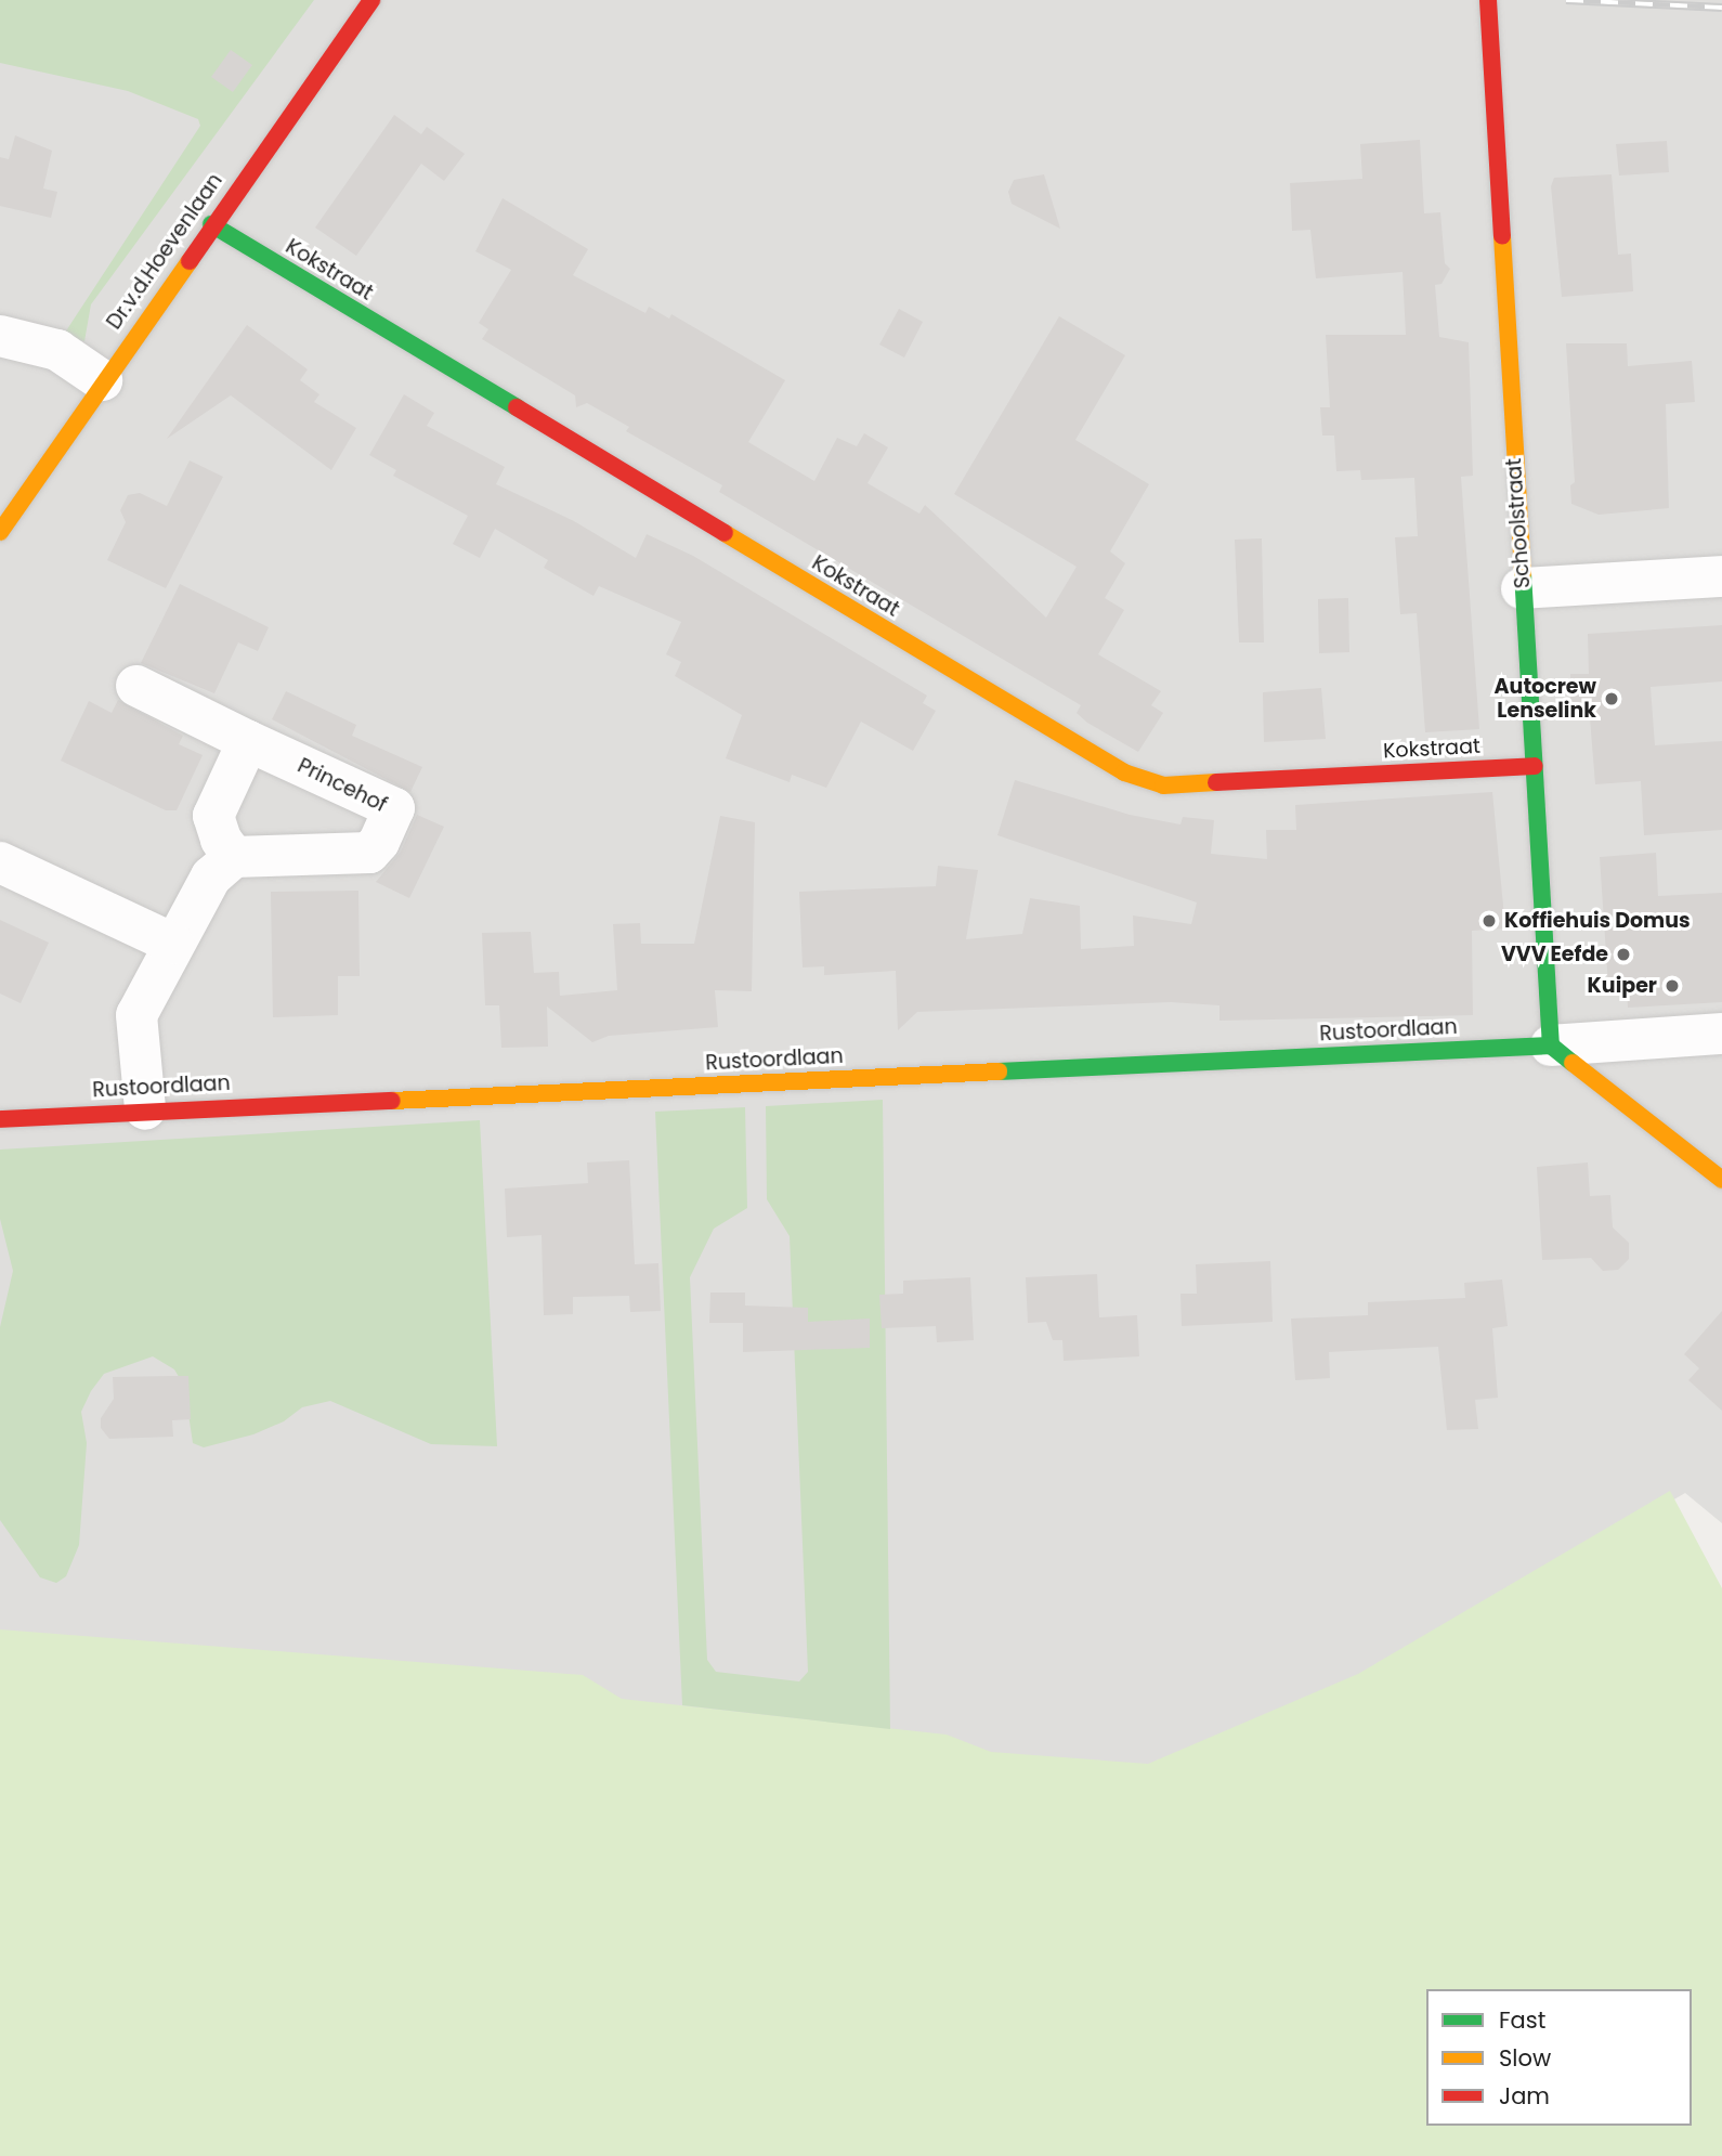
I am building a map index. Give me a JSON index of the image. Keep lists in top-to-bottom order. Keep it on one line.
{"streets":{"street":["Dr.v.d.Hoevenlaan","Kokstraat","Schoolstraat","Princehof","Rustoordlaan"]},"crossings":[["Dr.v.d.Hoevenlaan","Kokstraat"],["Kokstraat","Schoolstraat"],["Schoolstraat","Rustoordlaan"]],"places":["Autocrew Lenselink","Koffiehuis Domus","VVV Eefde","Kuiper"],"legend":["Fast","Slow","Jam"]}
